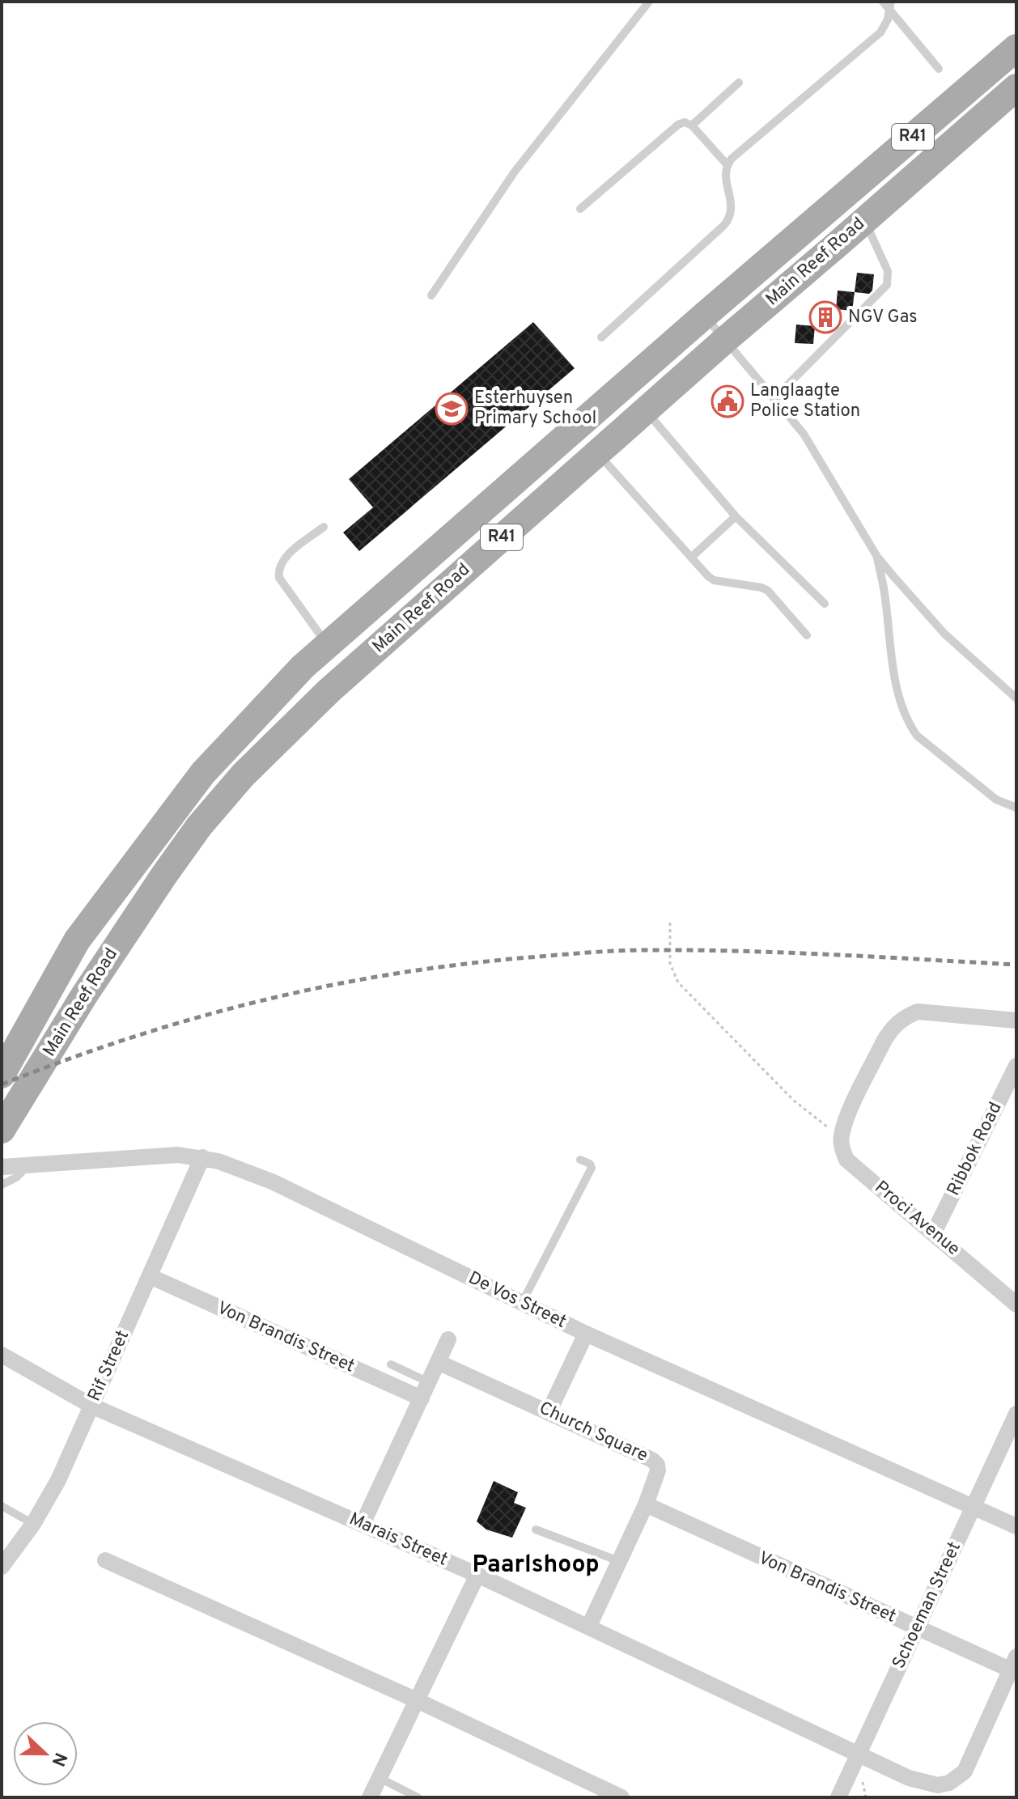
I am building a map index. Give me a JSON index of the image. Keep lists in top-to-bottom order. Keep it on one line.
{"streets":{"main road":["R41","Main Reef Road"],"street":["Ribbok Road","Proci Avenue","De Vos Street","Von Brandis Street","Rif Street","Church Square","Marais Street","Schoeman Street"]},"crossings":[["Ribbok Road","Proci Avenue"],["De Vos Street","Rif Street"],["De Vos Street","Schoeman Street"],["Von Brandis Street","Rif Street"],["Von Brandis Street","Church Square"],["Von Brandis Street","Marais Street"],["Von Brandis Street","Schoeman Street"],["Rif Street","Marais Street"],["Church Square","Marais Street"],["Marais Street","Schoeman Street"]],"districts":["Paarlshoop"],"places":{"building":["NGV Gas"],"public building":["Langlaagte Police Station"],"school or university":["Esterhuysen Primary School"]},"north":"right"}
